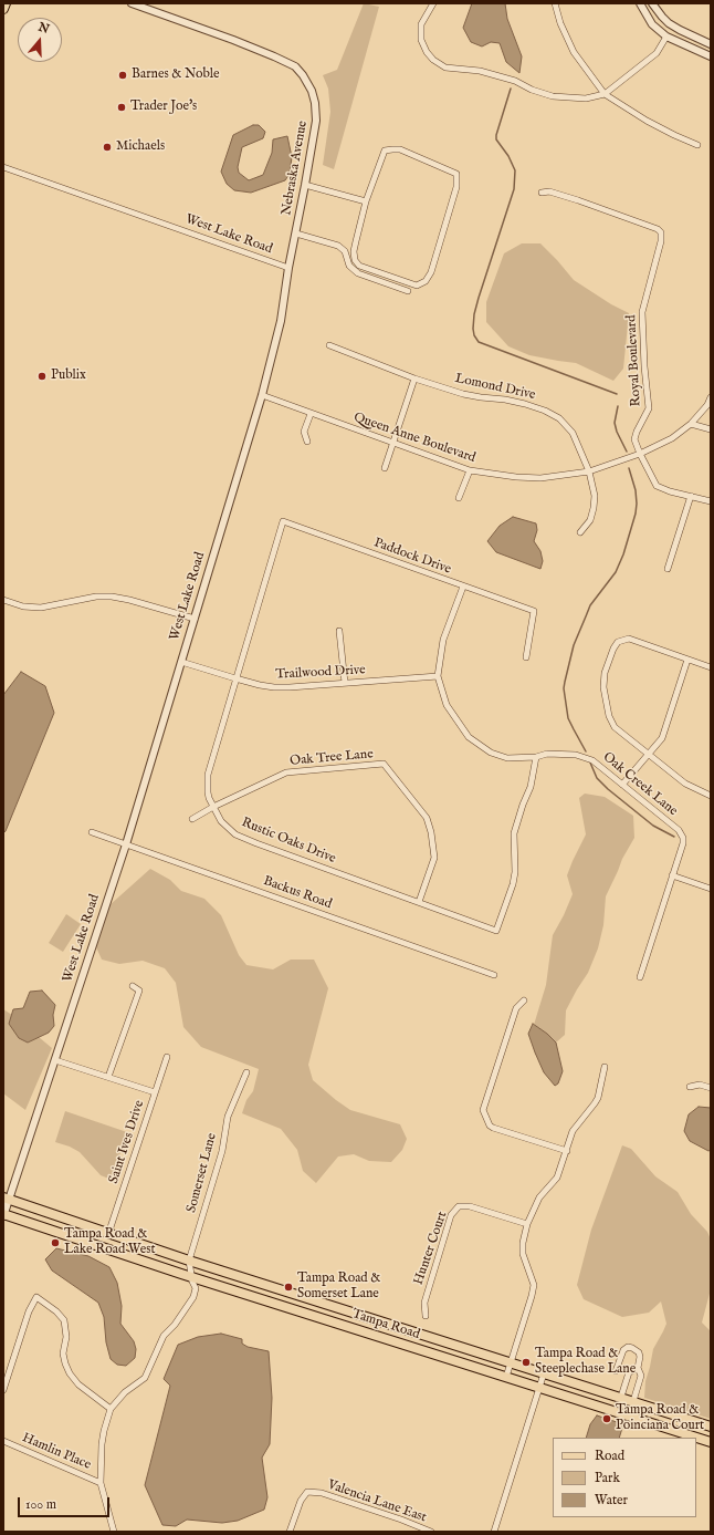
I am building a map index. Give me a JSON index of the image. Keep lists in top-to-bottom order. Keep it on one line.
{"streets":{"main road":["Tampa Road"],"street":["Nebraska Avenue","West Lake Road","Royal Boulevard","Lomond Drive","Queen Anne Boulevard","Paddock Drive","Trailwood Drive","Oak Tree Lane","Oak Creek Lane","Rustic Oaks Drive","Backus Road","Saint Ives Drive","Somerset Lane","Hunter Court","Hamlin Place","Valencia Lane East"]},"crossings":[["Nebraska Avenue","West Lake Road"],["West Lake Road","Queen Anne Boulevard"],["West Lake Road","Trailwood Drive"],["West Lake Road","Backus Road"],["West Lake Road","Tampa Road"],["Royal Boulevard","Queen Anne Boulevard"],["Lomond Drive","Queen Anne Boulevard"],["Paddock Drive","Oak Creek Lane"],["Paddock Drive","Rustic Oaks Drive"],["Trailwood Drive","Oak Creek Lane"],["Trailwood Drive","Rustic Oaks Drive"],["Oak Tree Lane","Rustic Oaks Drive"],["Oak Creek Lane","Rustic Oaks Drive"],["Saint Ives Drive","Tampa Road"],["Somerset Lane","Tampa Road"]],"places":["Barnes & Noble","Trader Joe's","Michaels","Publix","Tampa Road & Lake Road West","Tampa Road & Somerset Lane","Tampa Road & Steeplechase Lane","Tampa Road & Poinciana Court"],"legend":["Road","Park","Water"],"scale_bar":"100 m","north":"top"}
